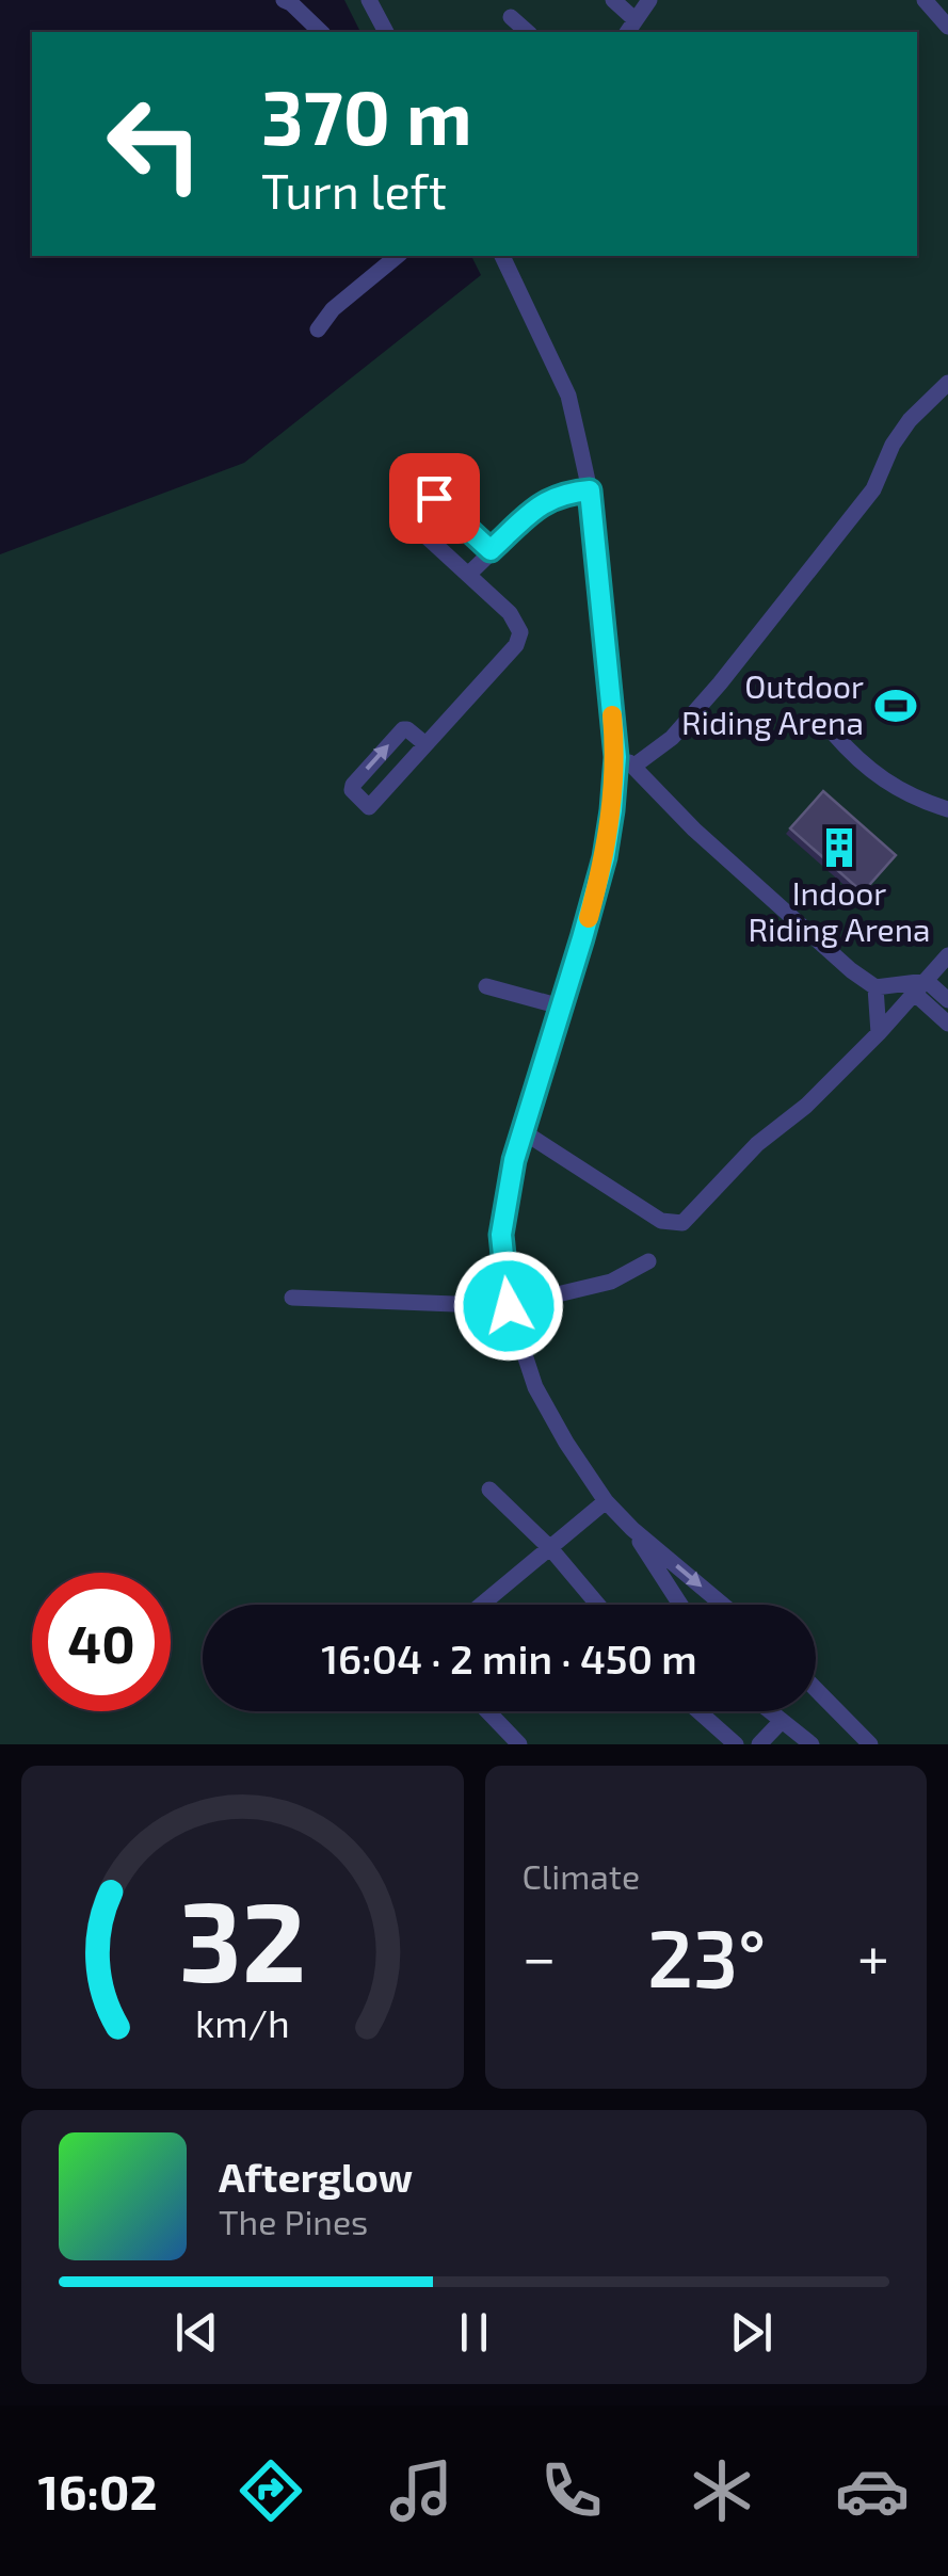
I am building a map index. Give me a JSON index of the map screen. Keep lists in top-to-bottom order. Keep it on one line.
{"places":{"sports":["Outdoor Riding Arena"],"building":["Indoor Riding Arena"]},"page":{"turn":["370 m","Turn left"],"limit":"40","trip":"16:04 · 2 min · 450 m","tile":"Climate","heat":["−","23°","+"],"song":["Afterglow","The Pines"],"tabs":"16:02","gauge":["32","km/h"]}}
